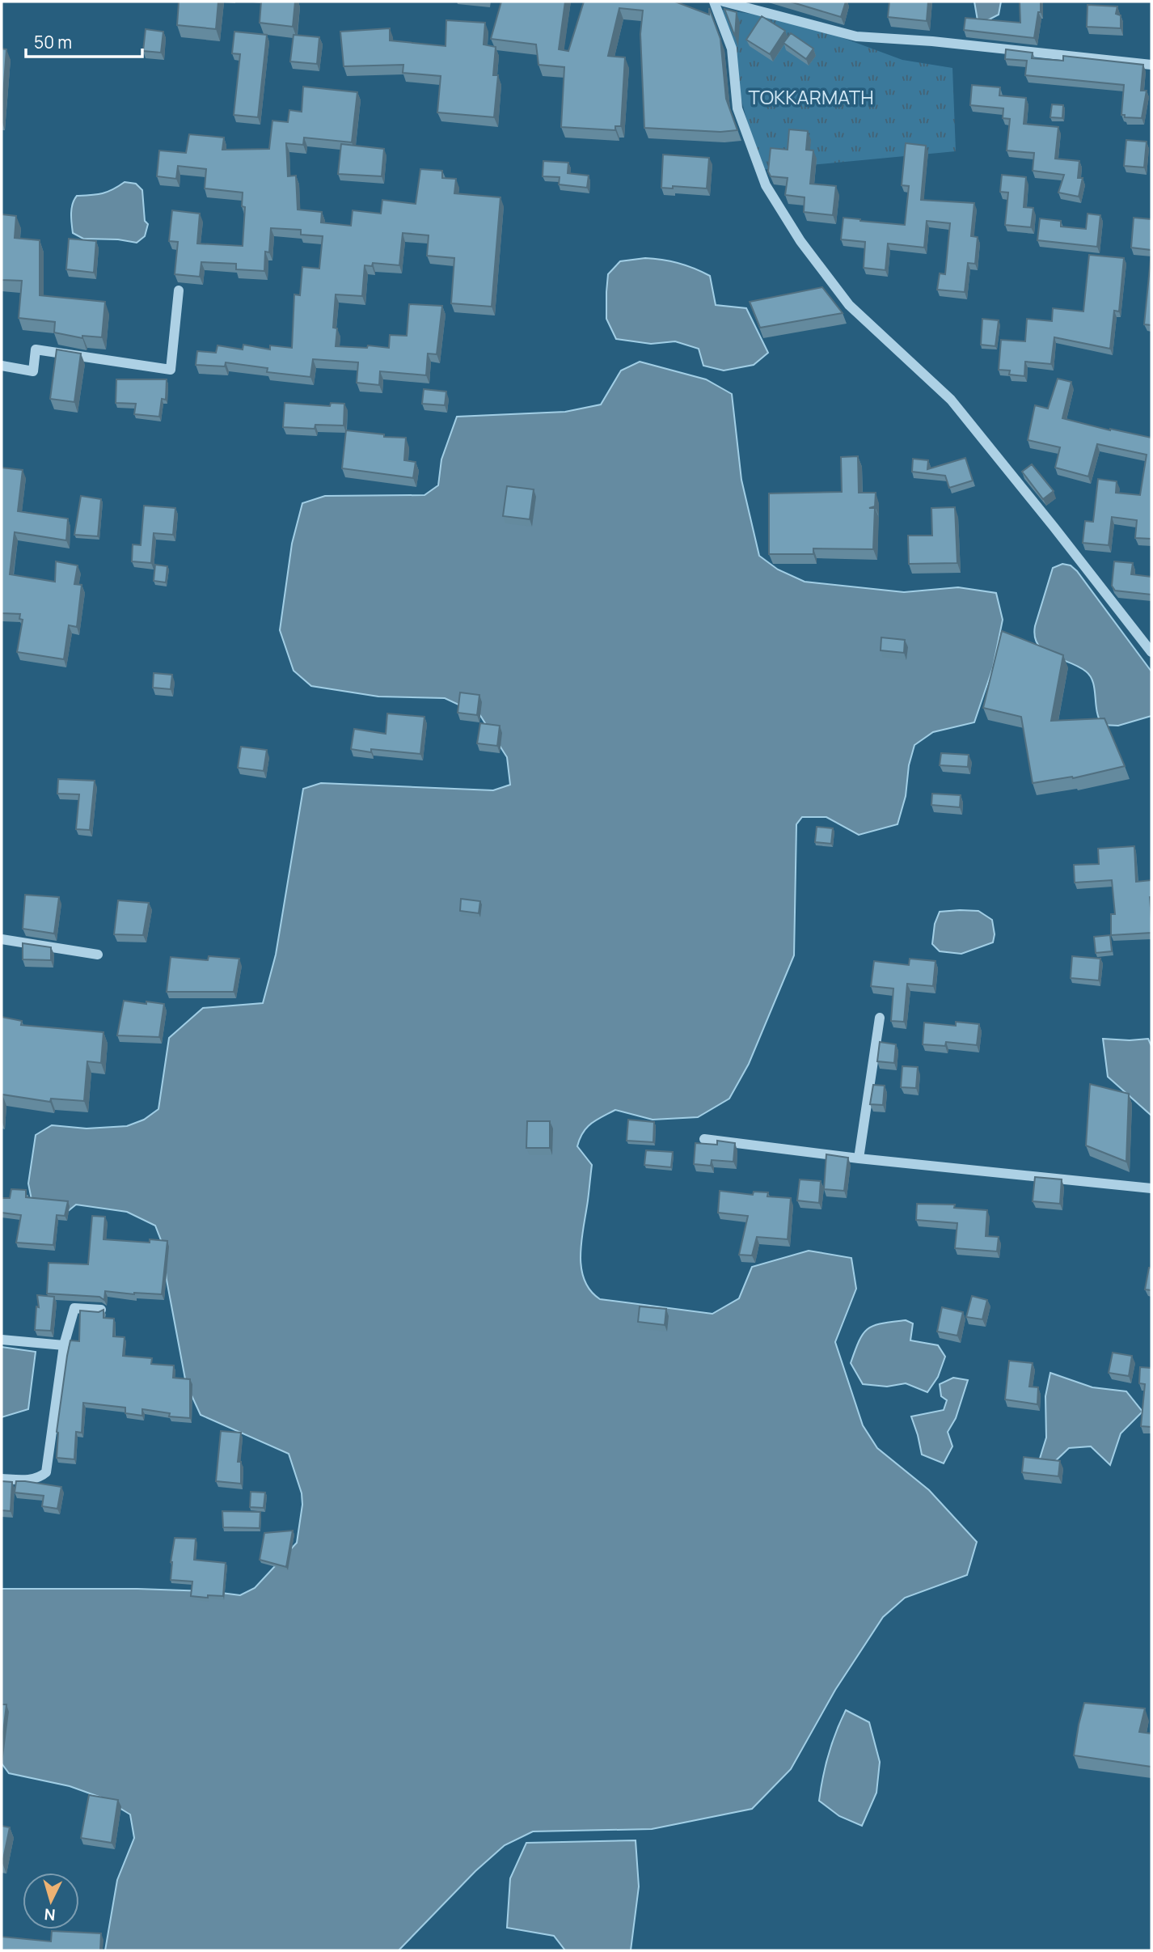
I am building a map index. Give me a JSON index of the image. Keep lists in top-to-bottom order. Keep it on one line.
{"parks":["TOKKARMATH"],"scale_bar":"50 m","north":"bottom"}
